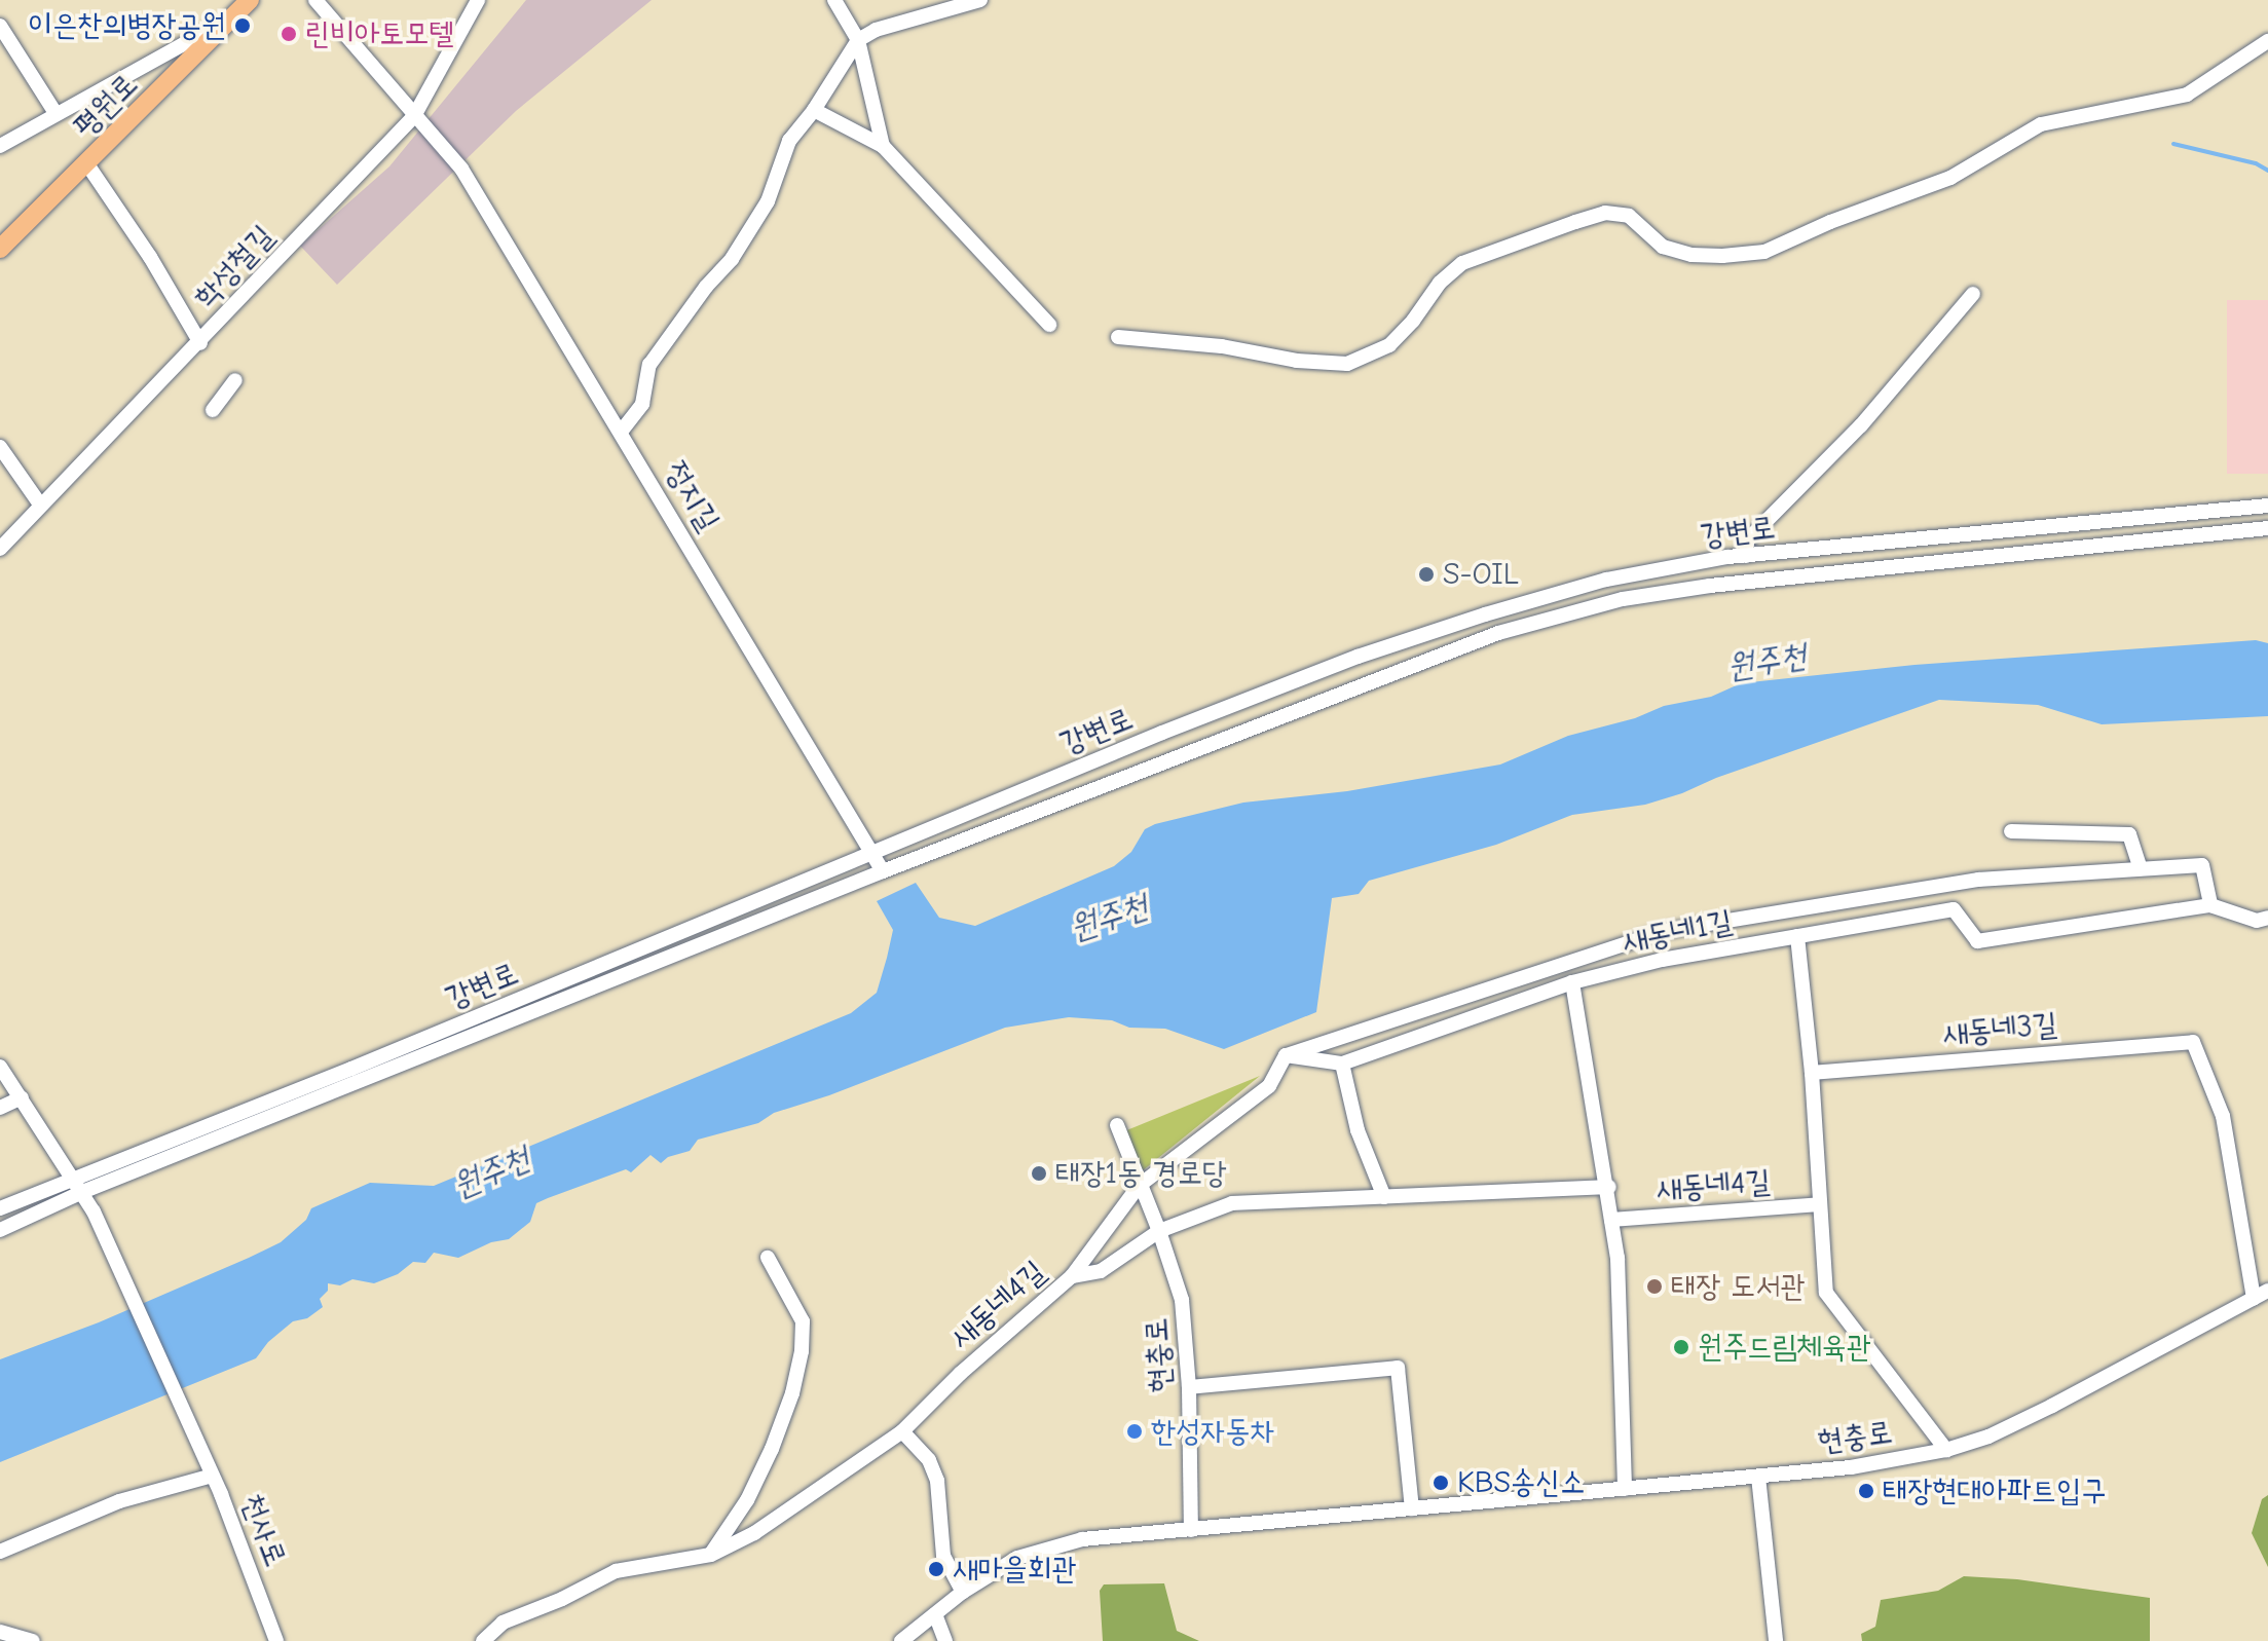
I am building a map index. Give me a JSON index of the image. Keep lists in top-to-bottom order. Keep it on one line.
{"streets":{"main road":["평원로"],"street":["학성철길","정지길","강변로","새동네1길","새동네3길","새동네4길","현충로","천사로"]},"crossings":[["학성철길","정지길"],["정지길","강변로"],["강변로","천사로"],["새동네3길","현충로"],["새동네4길","현충로"]],"water":["원주천"],"places":["이은찬의병장공원","린비아토모텔","S-OIL","태장1동 경로당","태장 도서관","원주드림체육관","한성자동차","KBS송신소","태장현대아파트입구","새마을회관"]}
